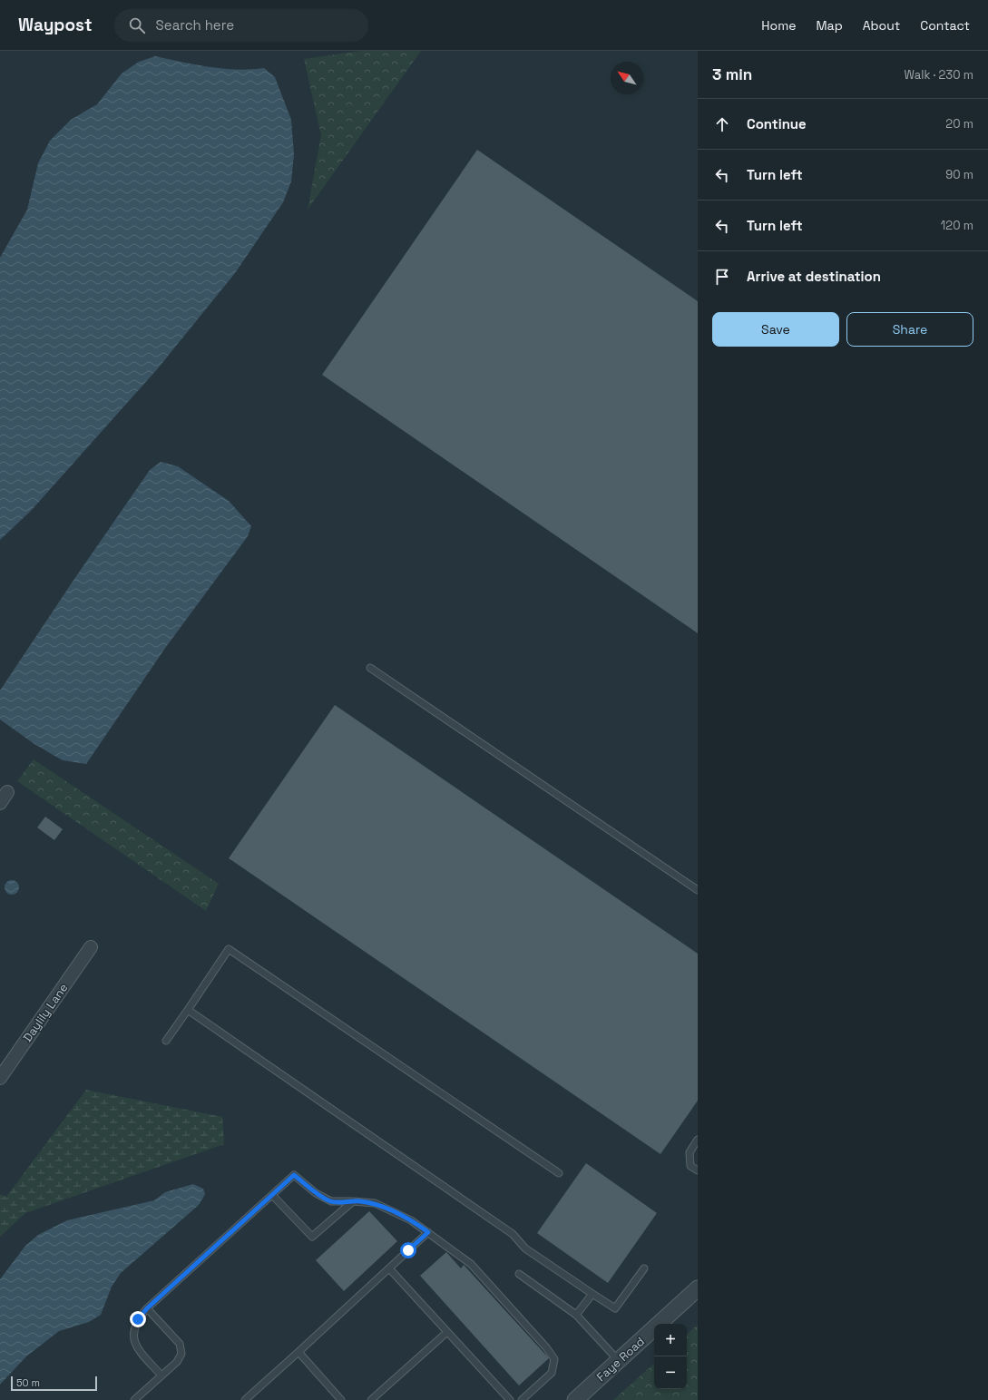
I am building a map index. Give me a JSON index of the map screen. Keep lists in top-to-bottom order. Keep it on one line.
{"streets":{"street":["Daylily Lane","Faye Road"]},"scale_bar":"50 m","north":"top left","page":{"header":"Waypost","search":"Search here","nav":["Home","Map","About","Contact"],"heading":["3 min","Walk · 230 m"],"list":[["Continue","20 m"],["Turn left","90 m"],["Turn left","120 m"],"Arrive at destination"],"buttons":["Save","Share"],"map_buttons":["+","−"],"scale":"50 m"}}
